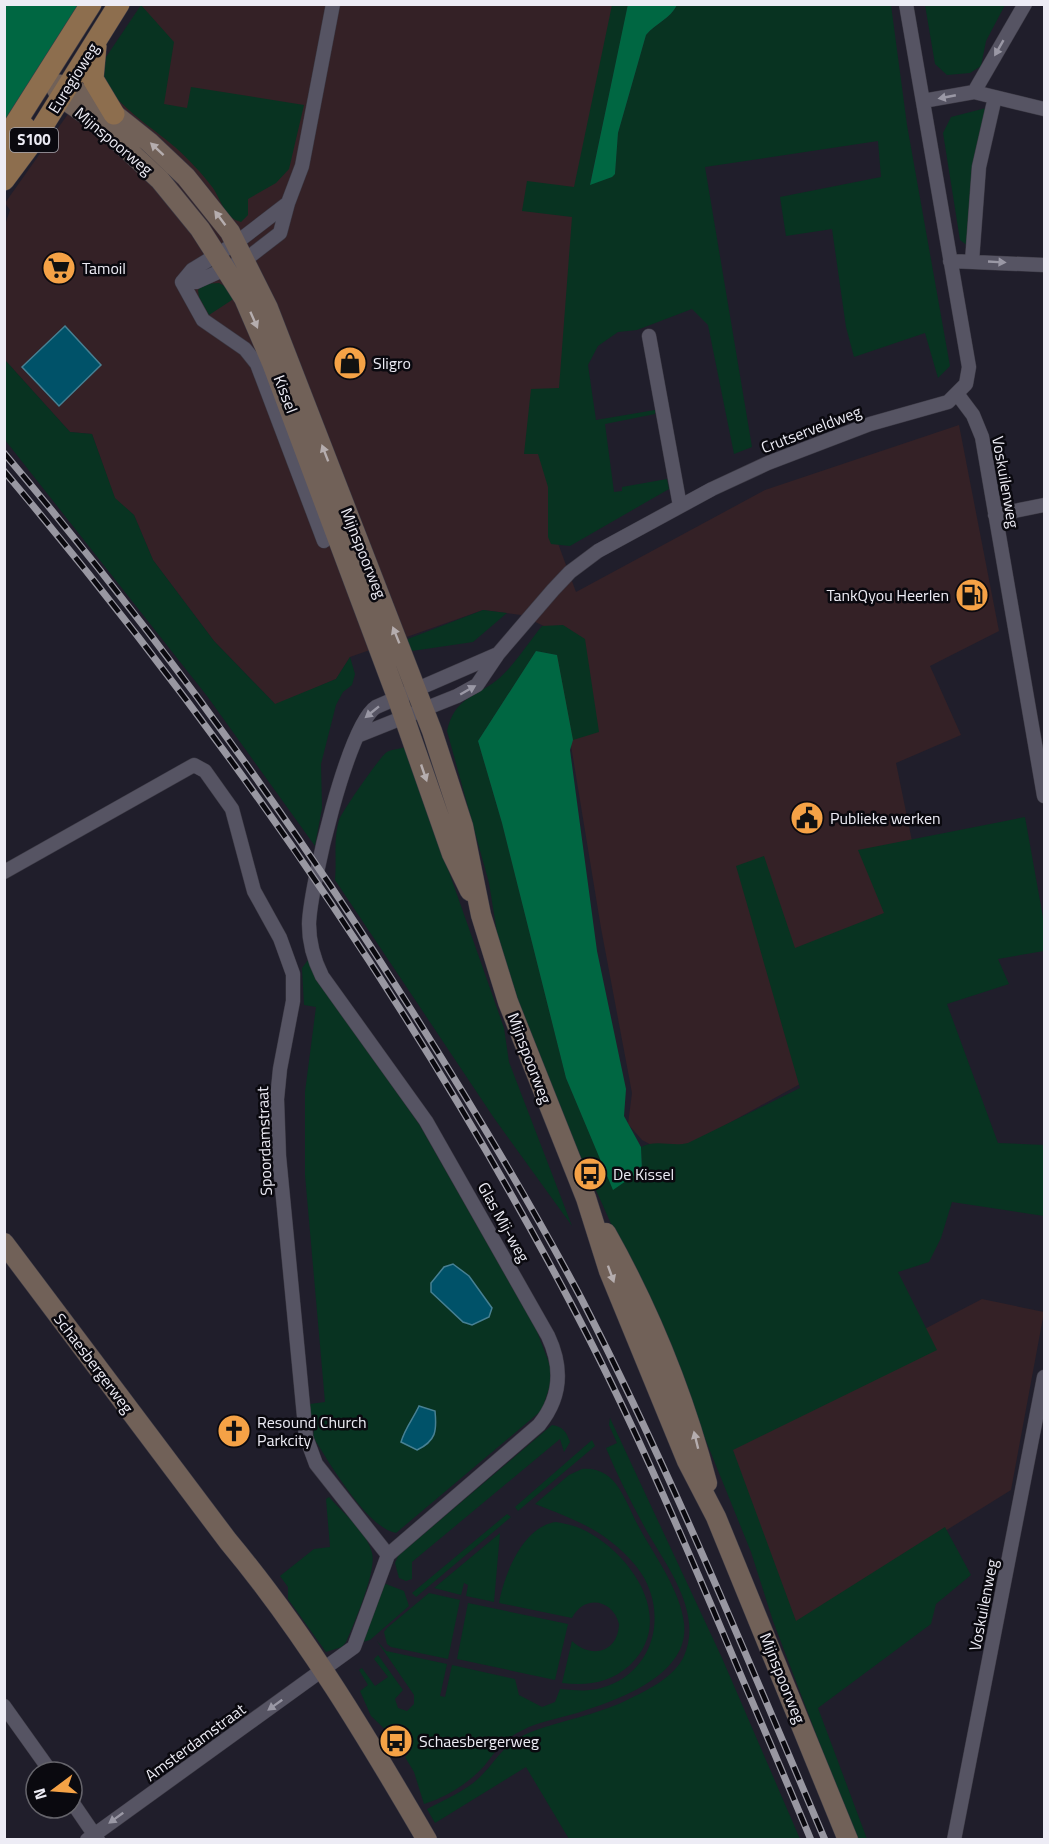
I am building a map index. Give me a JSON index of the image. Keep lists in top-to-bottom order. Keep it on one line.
{"streets":{"main road":["Euregioweg","S100"],"street":["Mijnspoorweg","Kissel","Crutserveldweg","Voskuilenweg","Spoordamstraat","Glas Mij-weg","Schaesbergerweg","Amsterdamstraat"]},"crossings":[["Euregioweg","S100"],["Euregioweg","Mijnspoorweg"],["S100","Mijnspoorweg"],["Mijnspoorweg","Kissel"],["Mijnspoorweg","Crutserveldweg"],["Mijnspoorweg","Glas Mij-weg"],["Crutserveldweg","Voskuilenweg"],["Crutserveldweg","Glas Mij-weg"],["Spoordamstraat","Glas Mij-weg"],["Glas Mij-weg","Schaesbergerweg"],["Glas Mij-weg","Amsterdamstraat"],["Schaesbergerweg","Amsterdamstraat"]],"one_way":["Amsterdamstraat"],"places":{"supermarket":["Tamoil"],"shop":["Sligro"],"fuel station":["TankQyou Heerlen"],"public building":["Publieke werken"],"bus stop":["De Kissel","Schaesbergerweg"],"church":["Resound Church Parkcity"]},"north":"left"}
